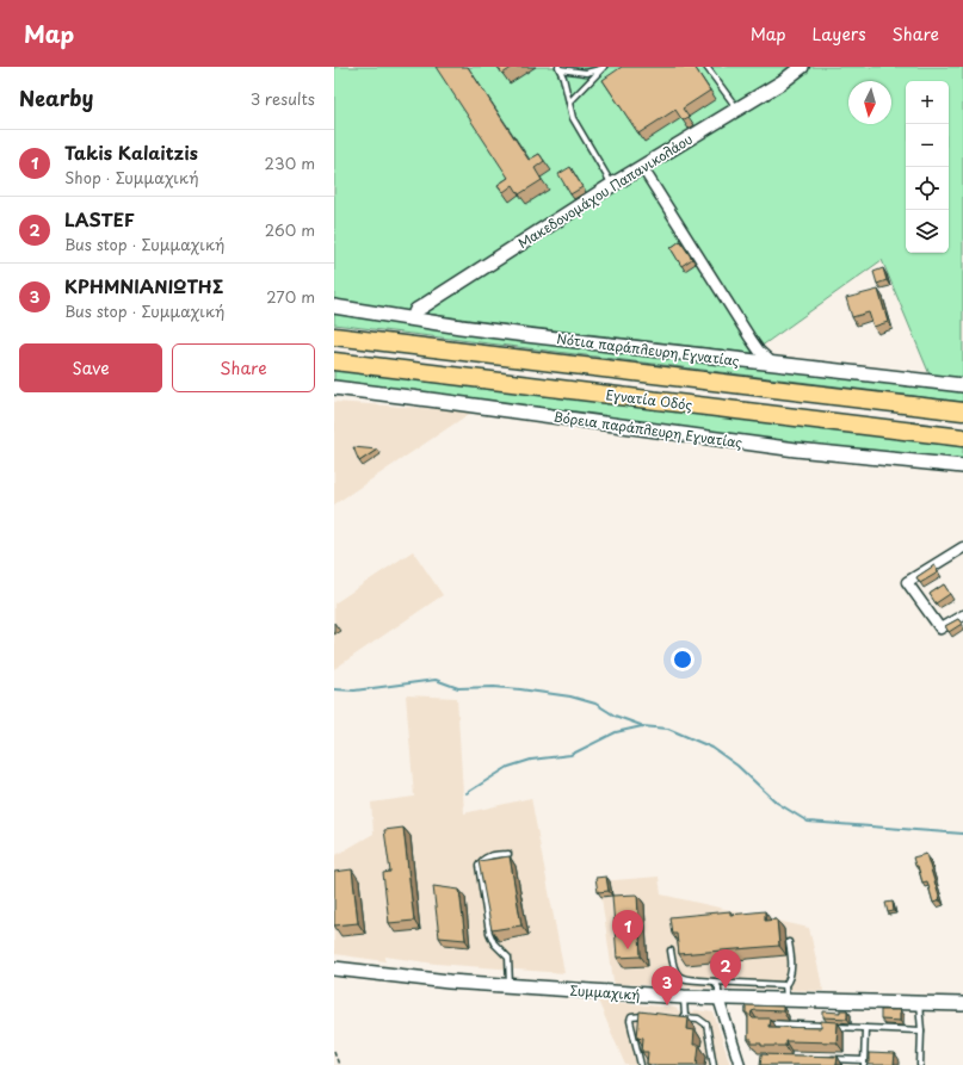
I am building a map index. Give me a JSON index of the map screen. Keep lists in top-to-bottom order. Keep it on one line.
{"streets":{"highway":["Εγνατία Οδός"],"street":["Μακεδονομάχου Παπανικολάου","Νότια παράπλευρη Εγνατίας","Βόρεια παράπλευρη Εγνατίας","Συμμαχική"]},"crossings":[["Μακεδονομάχου Παπανικολάου","Νότια παράπλευρη Εγνατίας"]],"north":"bottom","page":{"header":"Map","nav":["Map","Layers","Share"],"heading":["Nearby","3 results"],"map_buttons":["+","−"],"list":[{"mark":"1","name":"Takis Kalaitzis","note":"Shop · Συμμαχική","value":"230 m"},{"mark":"2","name":"LASTEF","note":"Bus stop · Συμμαχική","value":"260 m"},{"mark":"3","name":"ΚΡΗΜΝΙΑΝΙΩΤΗΣ","note":"Bus stop · Συμμαχική","value":"270 m"}],"buttons":["Save","Share"],"pins":["1","2","3"]}}
